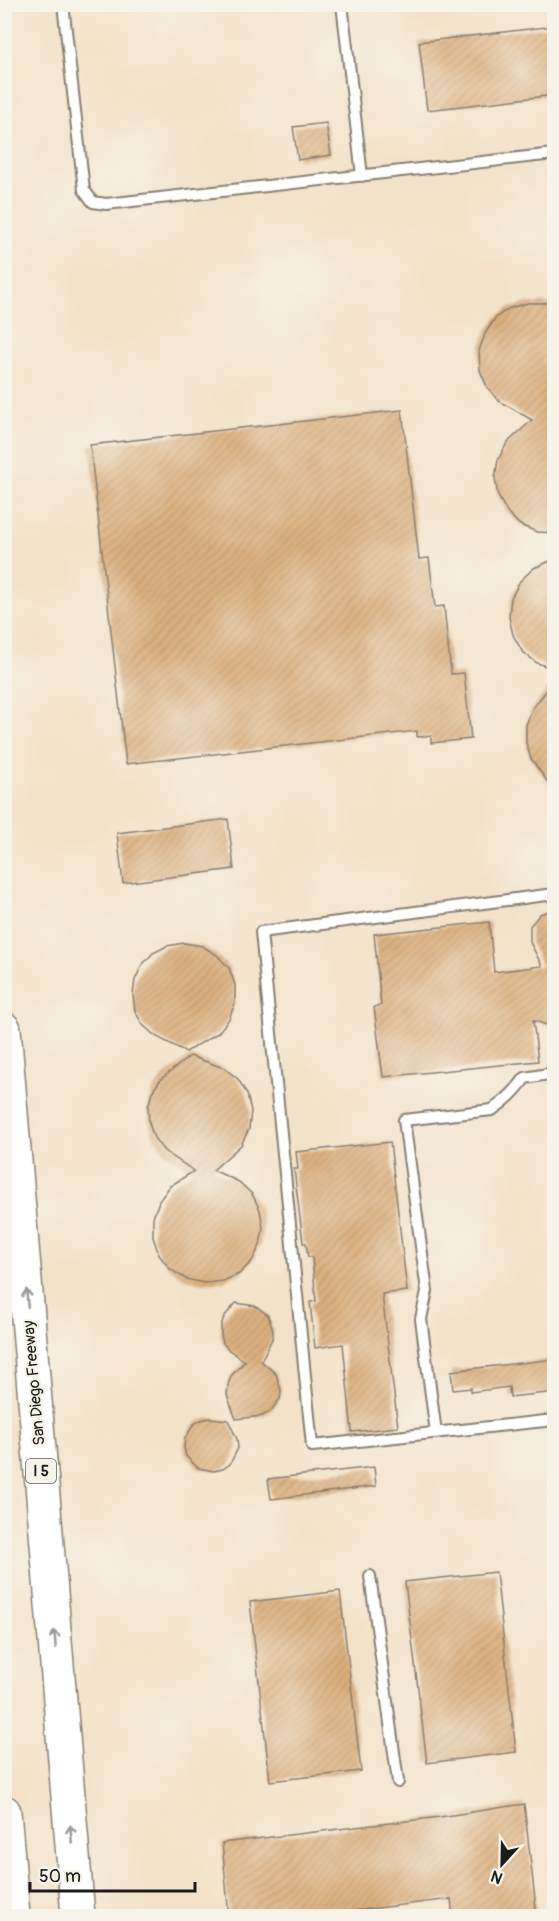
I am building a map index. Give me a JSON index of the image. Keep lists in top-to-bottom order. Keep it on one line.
{"streets":{"highway":["San Diego Freeway","I 5"]},"one_way":["San Diego Freeway"],"scale_bar":"50 m","north":"bottom"}
